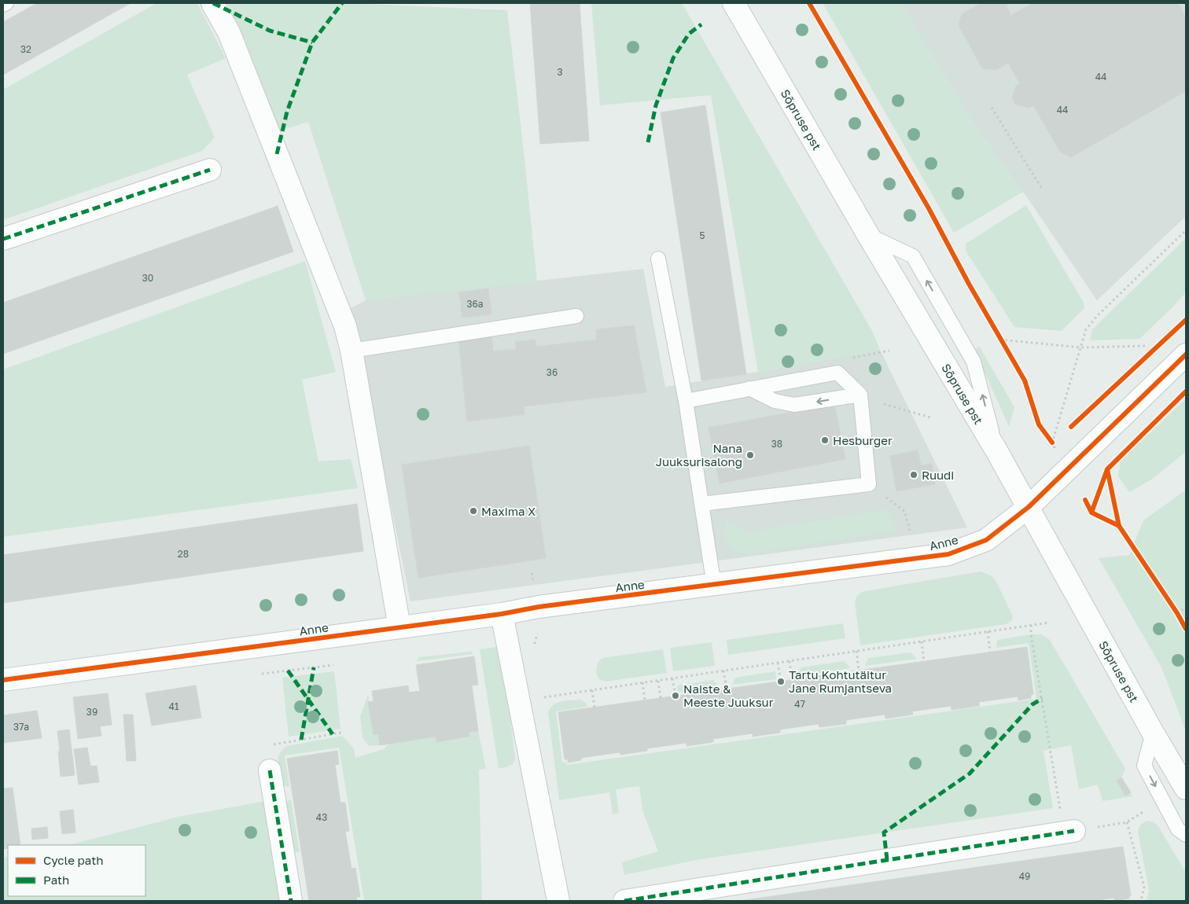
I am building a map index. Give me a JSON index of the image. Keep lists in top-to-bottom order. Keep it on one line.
{"streets":{"street":["Sõpruse pst","Anne"]},"crossings":[["Sõpruse pst","Anne"]],"places":["Hesburger","Nana Juuksurisalong","Ruudi","Maxima X","Tartu Kohtutäitur Jane Rumjantseva","Naiste & Meeste Juuksur"],"house_numbers":["32","3","44","44","5","30","36a","36","38","28","47","41","39","37a","43","49"],"legend":["Cycle path","Path"]}
